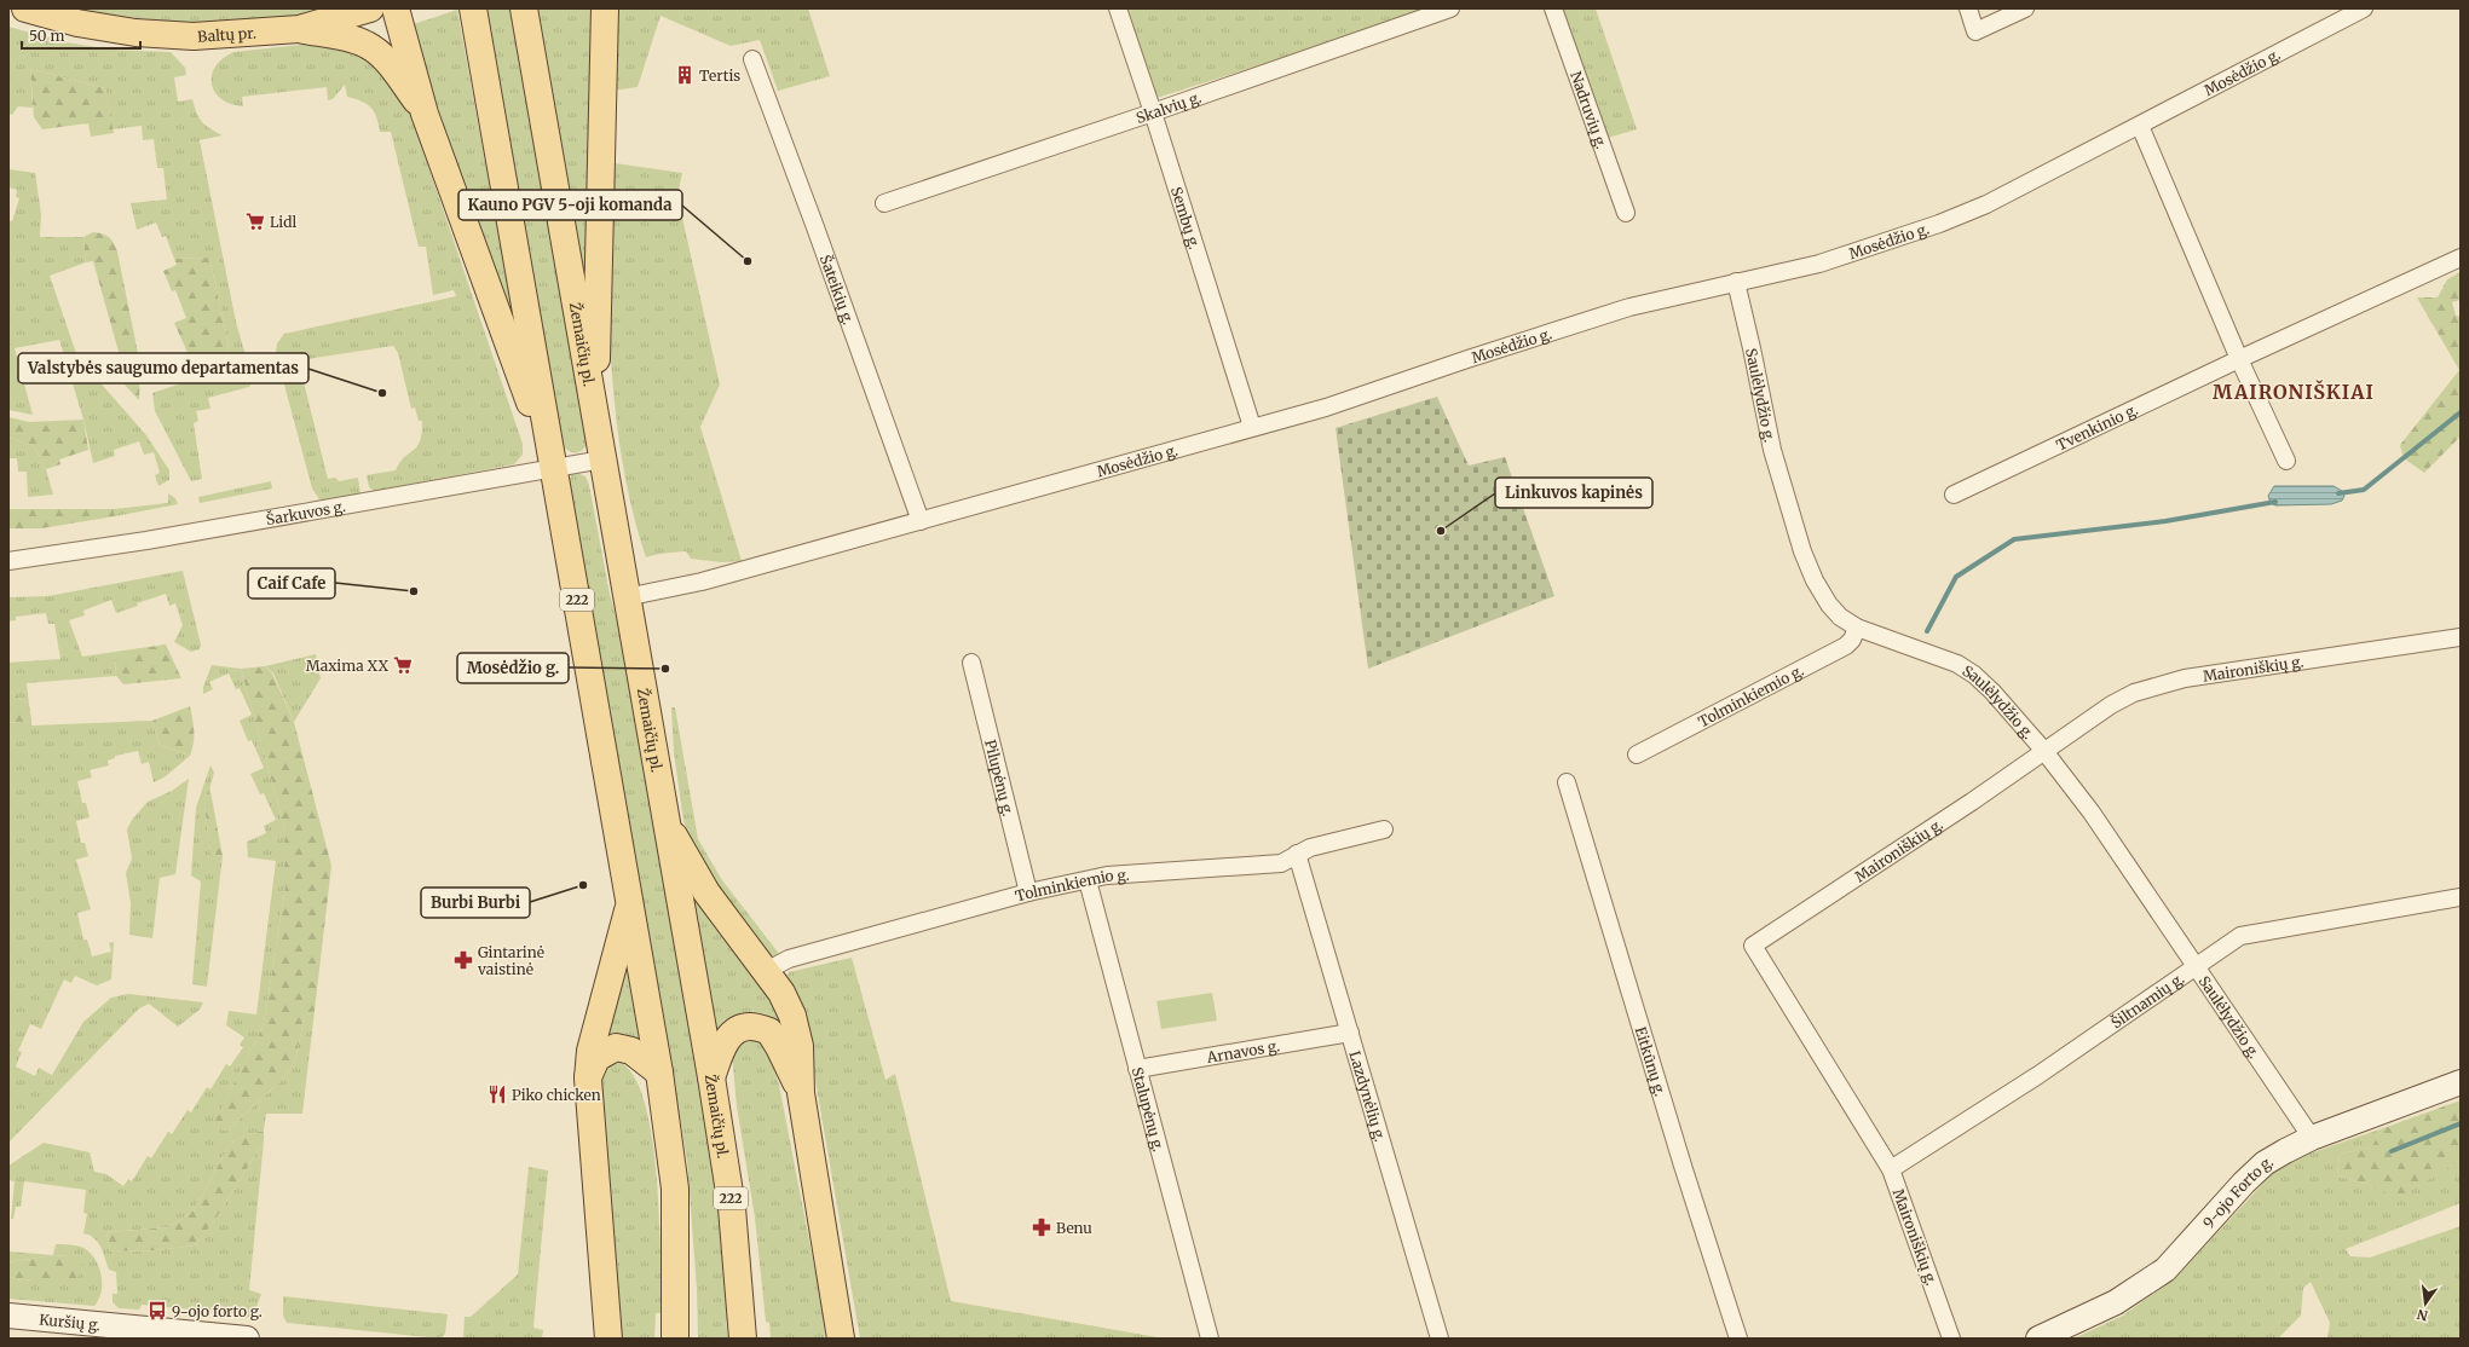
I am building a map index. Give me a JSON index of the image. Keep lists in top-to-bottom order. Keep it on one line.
{"streets":{"main road":["Baltų pr.","Žemaičių pl.","222"],"street":["Mosėdžio g.","Skalvių g.","Nadruvių g.","Sembų g.","Šateikių g.","Saulėlydžio g.","Tvenkinio g.","Šarkuvos g.","Maironiškių g.","Tolminkiemio g.","Pilupėnų g.","Šiltnamių g.","Arnavos g.","Eitkūnų g.","Lazdynėlių g.","Stalupėnų g.","9-ojo Forto g.","Kuršių g."]},"crossings":[["Mosėdžio g.","Sembų g."],["Mosėdžio g.","Šateikių g."],["Mosėdžio g.","Žemaičių pl."],["Mosėdžio g.","Saulėlydžio g."],["Skalvių g.","Sembų g."],["Žemaičių pl.","Šarkuvos g."],["Saulėlydžio g.","Maironiškių g."],["Saulėlydžio g.","Tolminkiemio g."],["Saulėlydžio g.","Šiltnamių g."],["Saulėlydžio g.","9-ojo Forto g."],["Šarkuvos g.","222"],["Maironiškių g.","Šiltnamių g."],["Tolminkiemio g.","Pilupėnų g."],["Tolminkiemio g.","Lazdynėlių g."],["Tolminkiemio g.","Stalupėnų g."],["Arnavos g.","Lazdynėlių g."],["Arnavos g.","Stalupėnų g."]],"districts":["MAIRONIŠKIAI"],"places":{"building":["Tertis"],"supermarket":["Lidl","Maxima XX"],"other":["Kauno PGV 5-oji komanda","Valstybės saugumo departamentas","Linkuvos kapinės","Caif Cafe","Mosėdžio g.","Burbi Burbi"],"pharmacy":["Gintarinė vaistinė","Benu"],"restaurant":["Piko chicken"],"bus stop":["9-ojo forto g."]},"scale_bar":"50 m","north":"bottom"}
